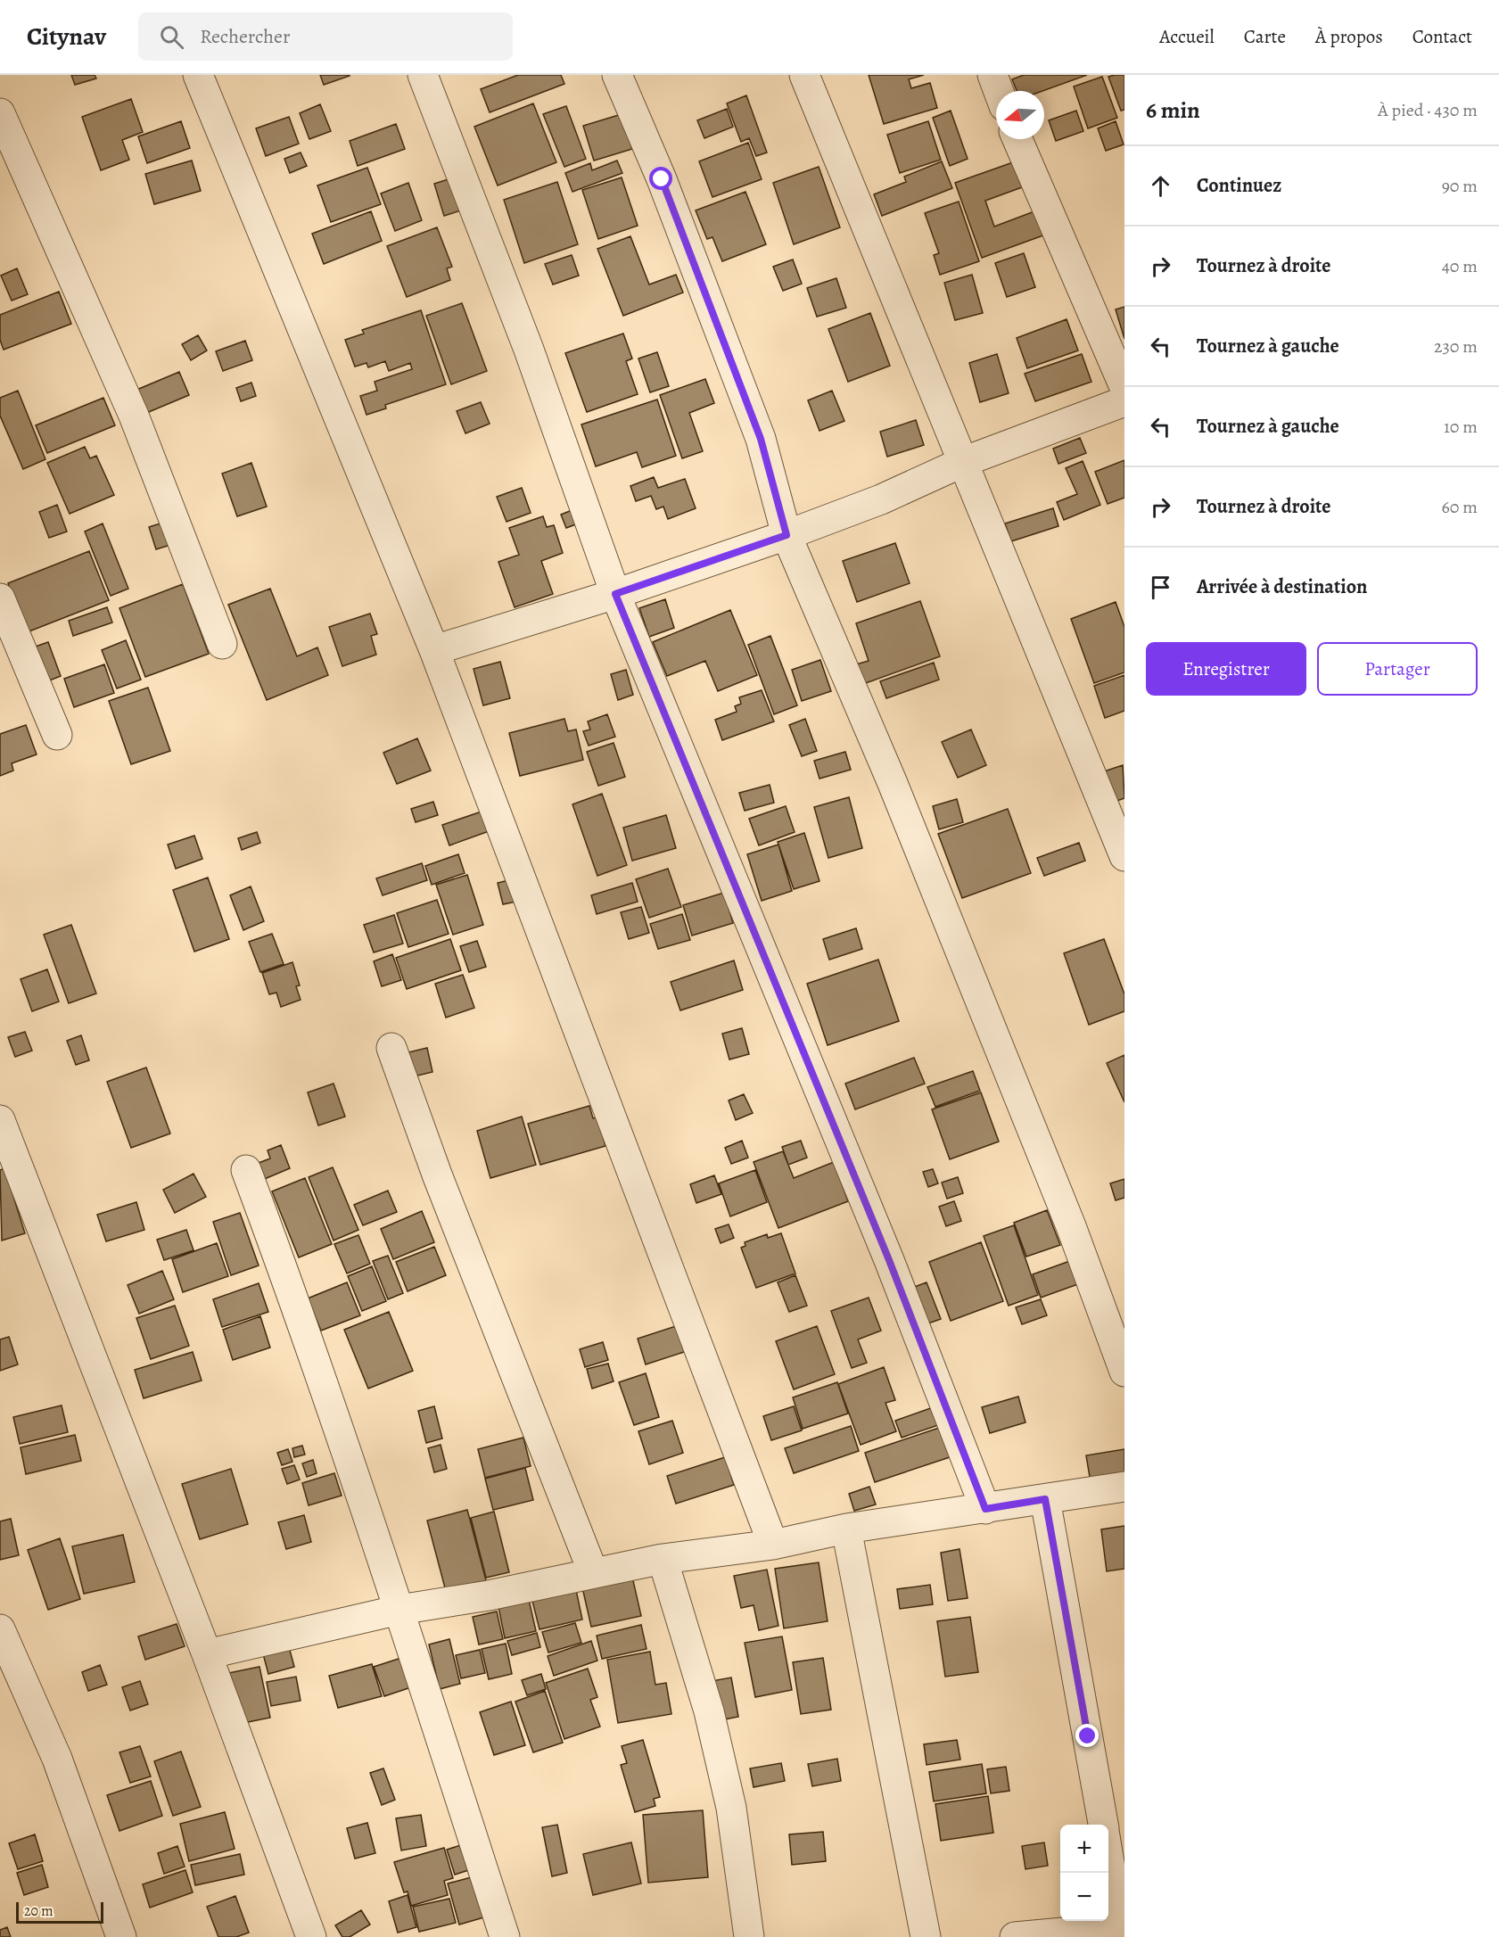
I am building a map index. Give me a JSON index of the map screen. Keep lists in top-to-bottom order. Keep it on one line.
{"scale_bar":"20 m","north":"left","page":{"header":"Citynav","search":"Rechercher","nav":["Accueil","Carte","À propos","Contact"],"heading":["6 min","À pied · 430 m"],"list":[["Continuez","90 m"],["Tournez à droite","40 m"],["Tournez à gauche","230 m"],["Tournez à gauche","10 m"],["Tournez à droite","60 m"],"Arrivée à destination"],"buttons":["Enregistrer","Partager"],"map_buttons":["+","−"],"scale":"20 m"}}
